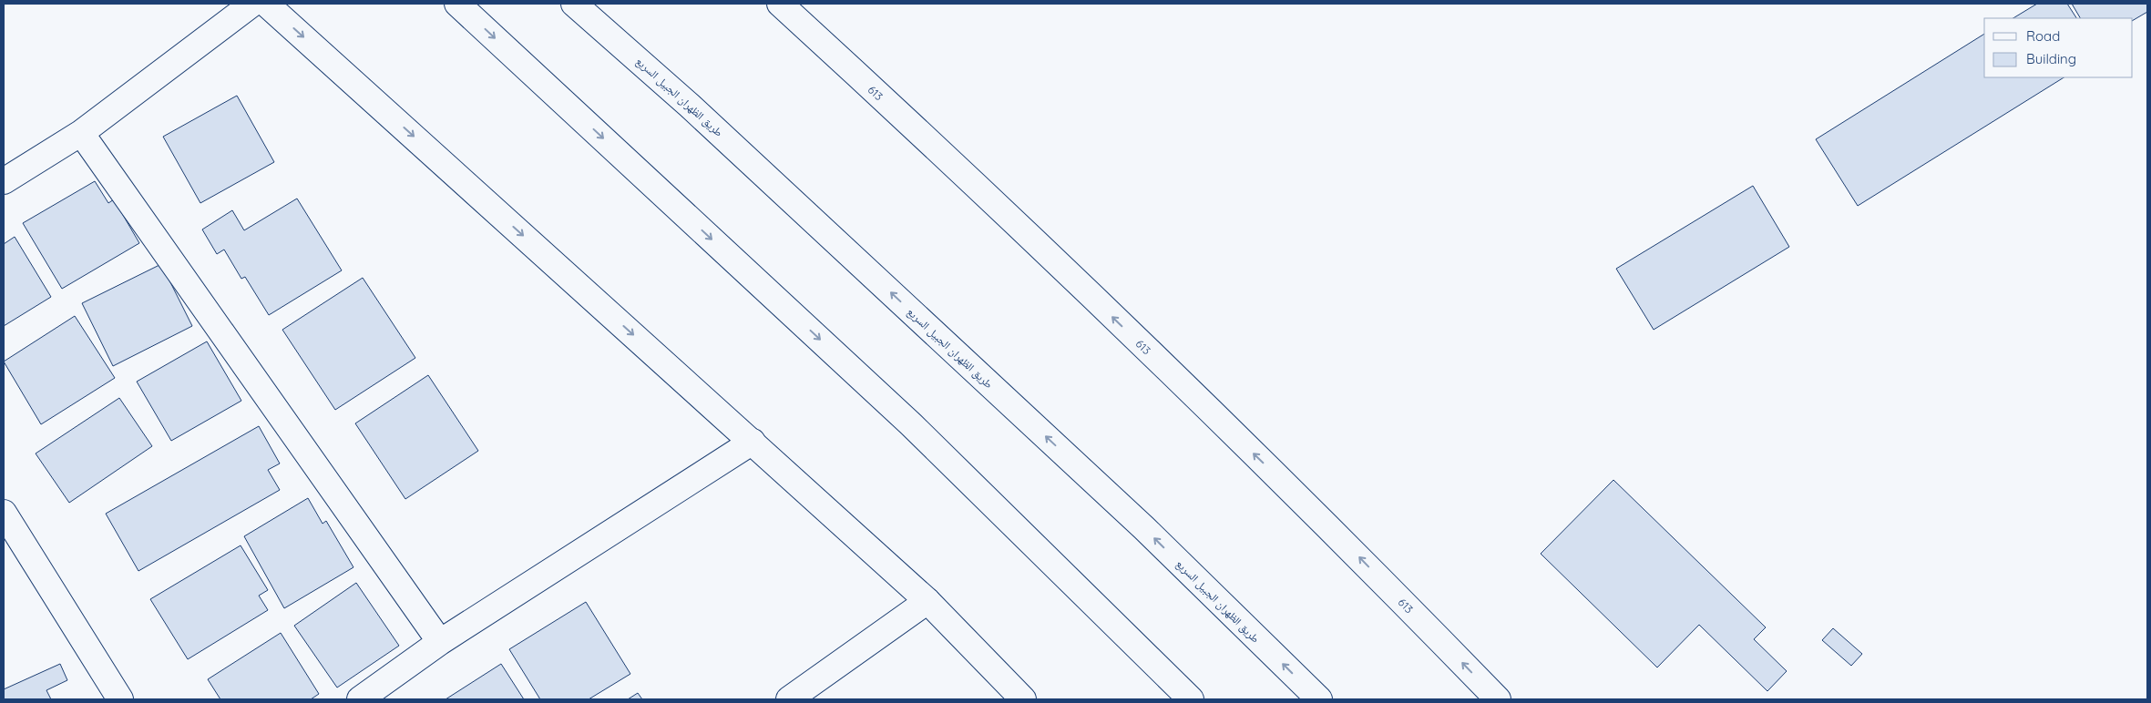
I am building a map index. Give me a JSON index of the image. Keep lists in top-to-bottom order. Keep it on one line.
{"streets":{"main road":["613","طريق الظهران الجبيل السريع"]},"legend":["Road","Building"]}
